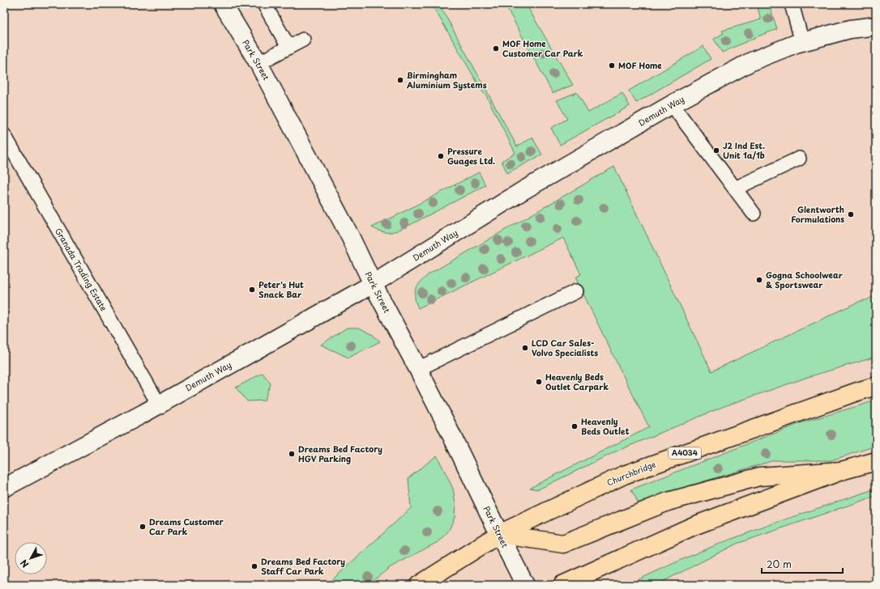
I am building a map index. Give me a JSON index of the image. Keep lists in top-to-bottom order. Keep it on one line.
{"streets":{"main road":["A4034","Churchbridge"],"street":["Park Street","Demuth Way"],"lane":["Granada Trading Estate"]},"crossings":[["Park Street","Demuth Way"],["Park Street","Churchbridge"],["Demuth Way","Granada Trading Estate"]],"places":["MOF Home Customer Car Park","MOF Home","Birmingham Aluminium Systems","J2 Ind Est. Unit 1a/1b","Pressure Guages Ltd.","Glentworth Formulations","Gogna Schoolwear & Sportswear","Peter's Hut Snack Bar","LCD Car Sales- Volvo Specialists","Heavenly Beds Outlet Carpark","Heavenly Beds Outlet","Dreams Bed Factory HGV Parking","Dreams Customer Car Park","Dreams Bed Factory Staff Car Park"],"scale_bar":"20 m","north":"bottom left"}
